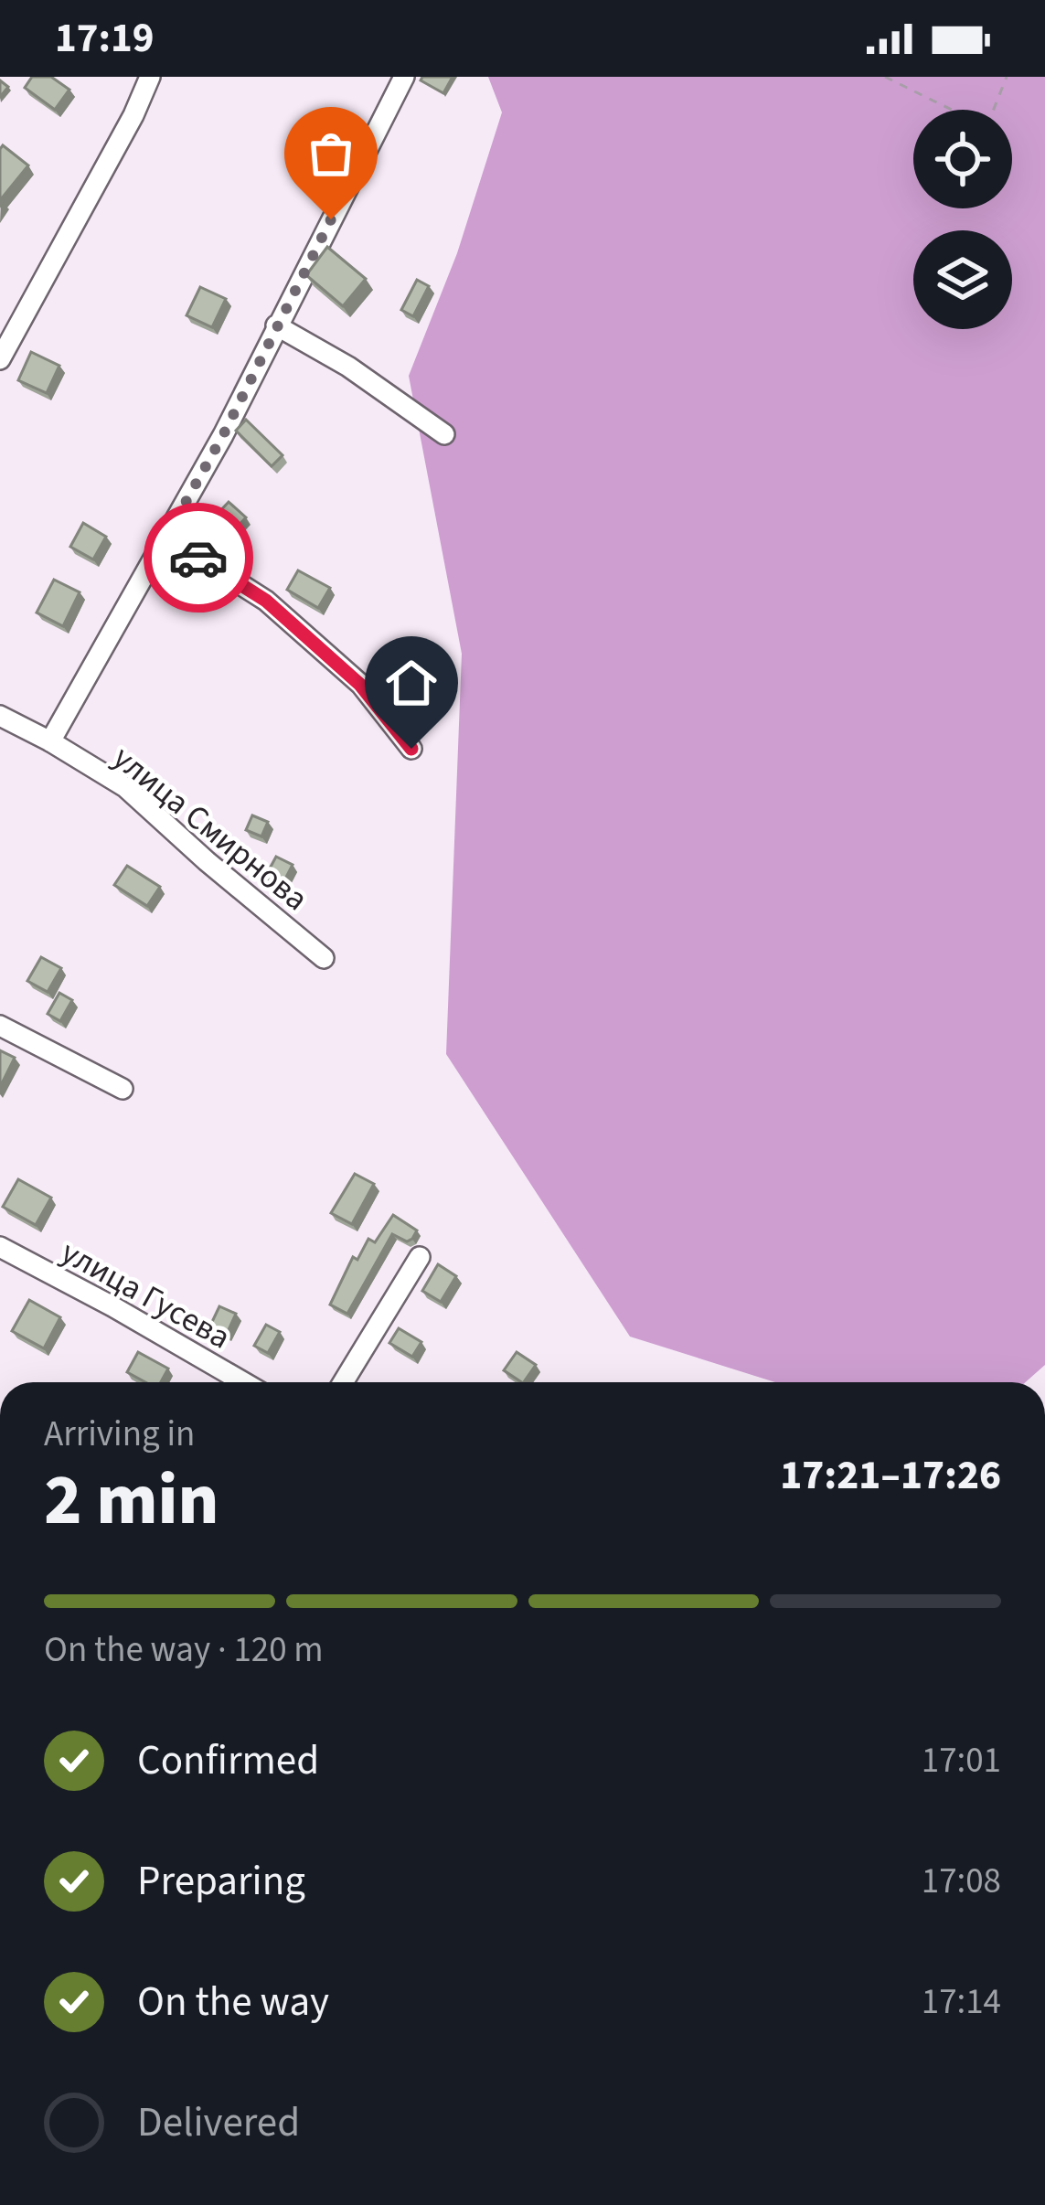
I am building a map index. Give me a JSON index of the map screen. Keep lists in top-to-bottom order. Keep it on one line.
{"streets":{"street":["улица Смирнова","улица Гусева"]},"page":{"status":"17:19","heading":["2 min","Arriving in","17:21–17:26"],"bar":"On the way · 120 m","list":[["Confirmed","17:01"],["Preparing","17:08"],["On the way","17:14"],"Delivered"]}}
